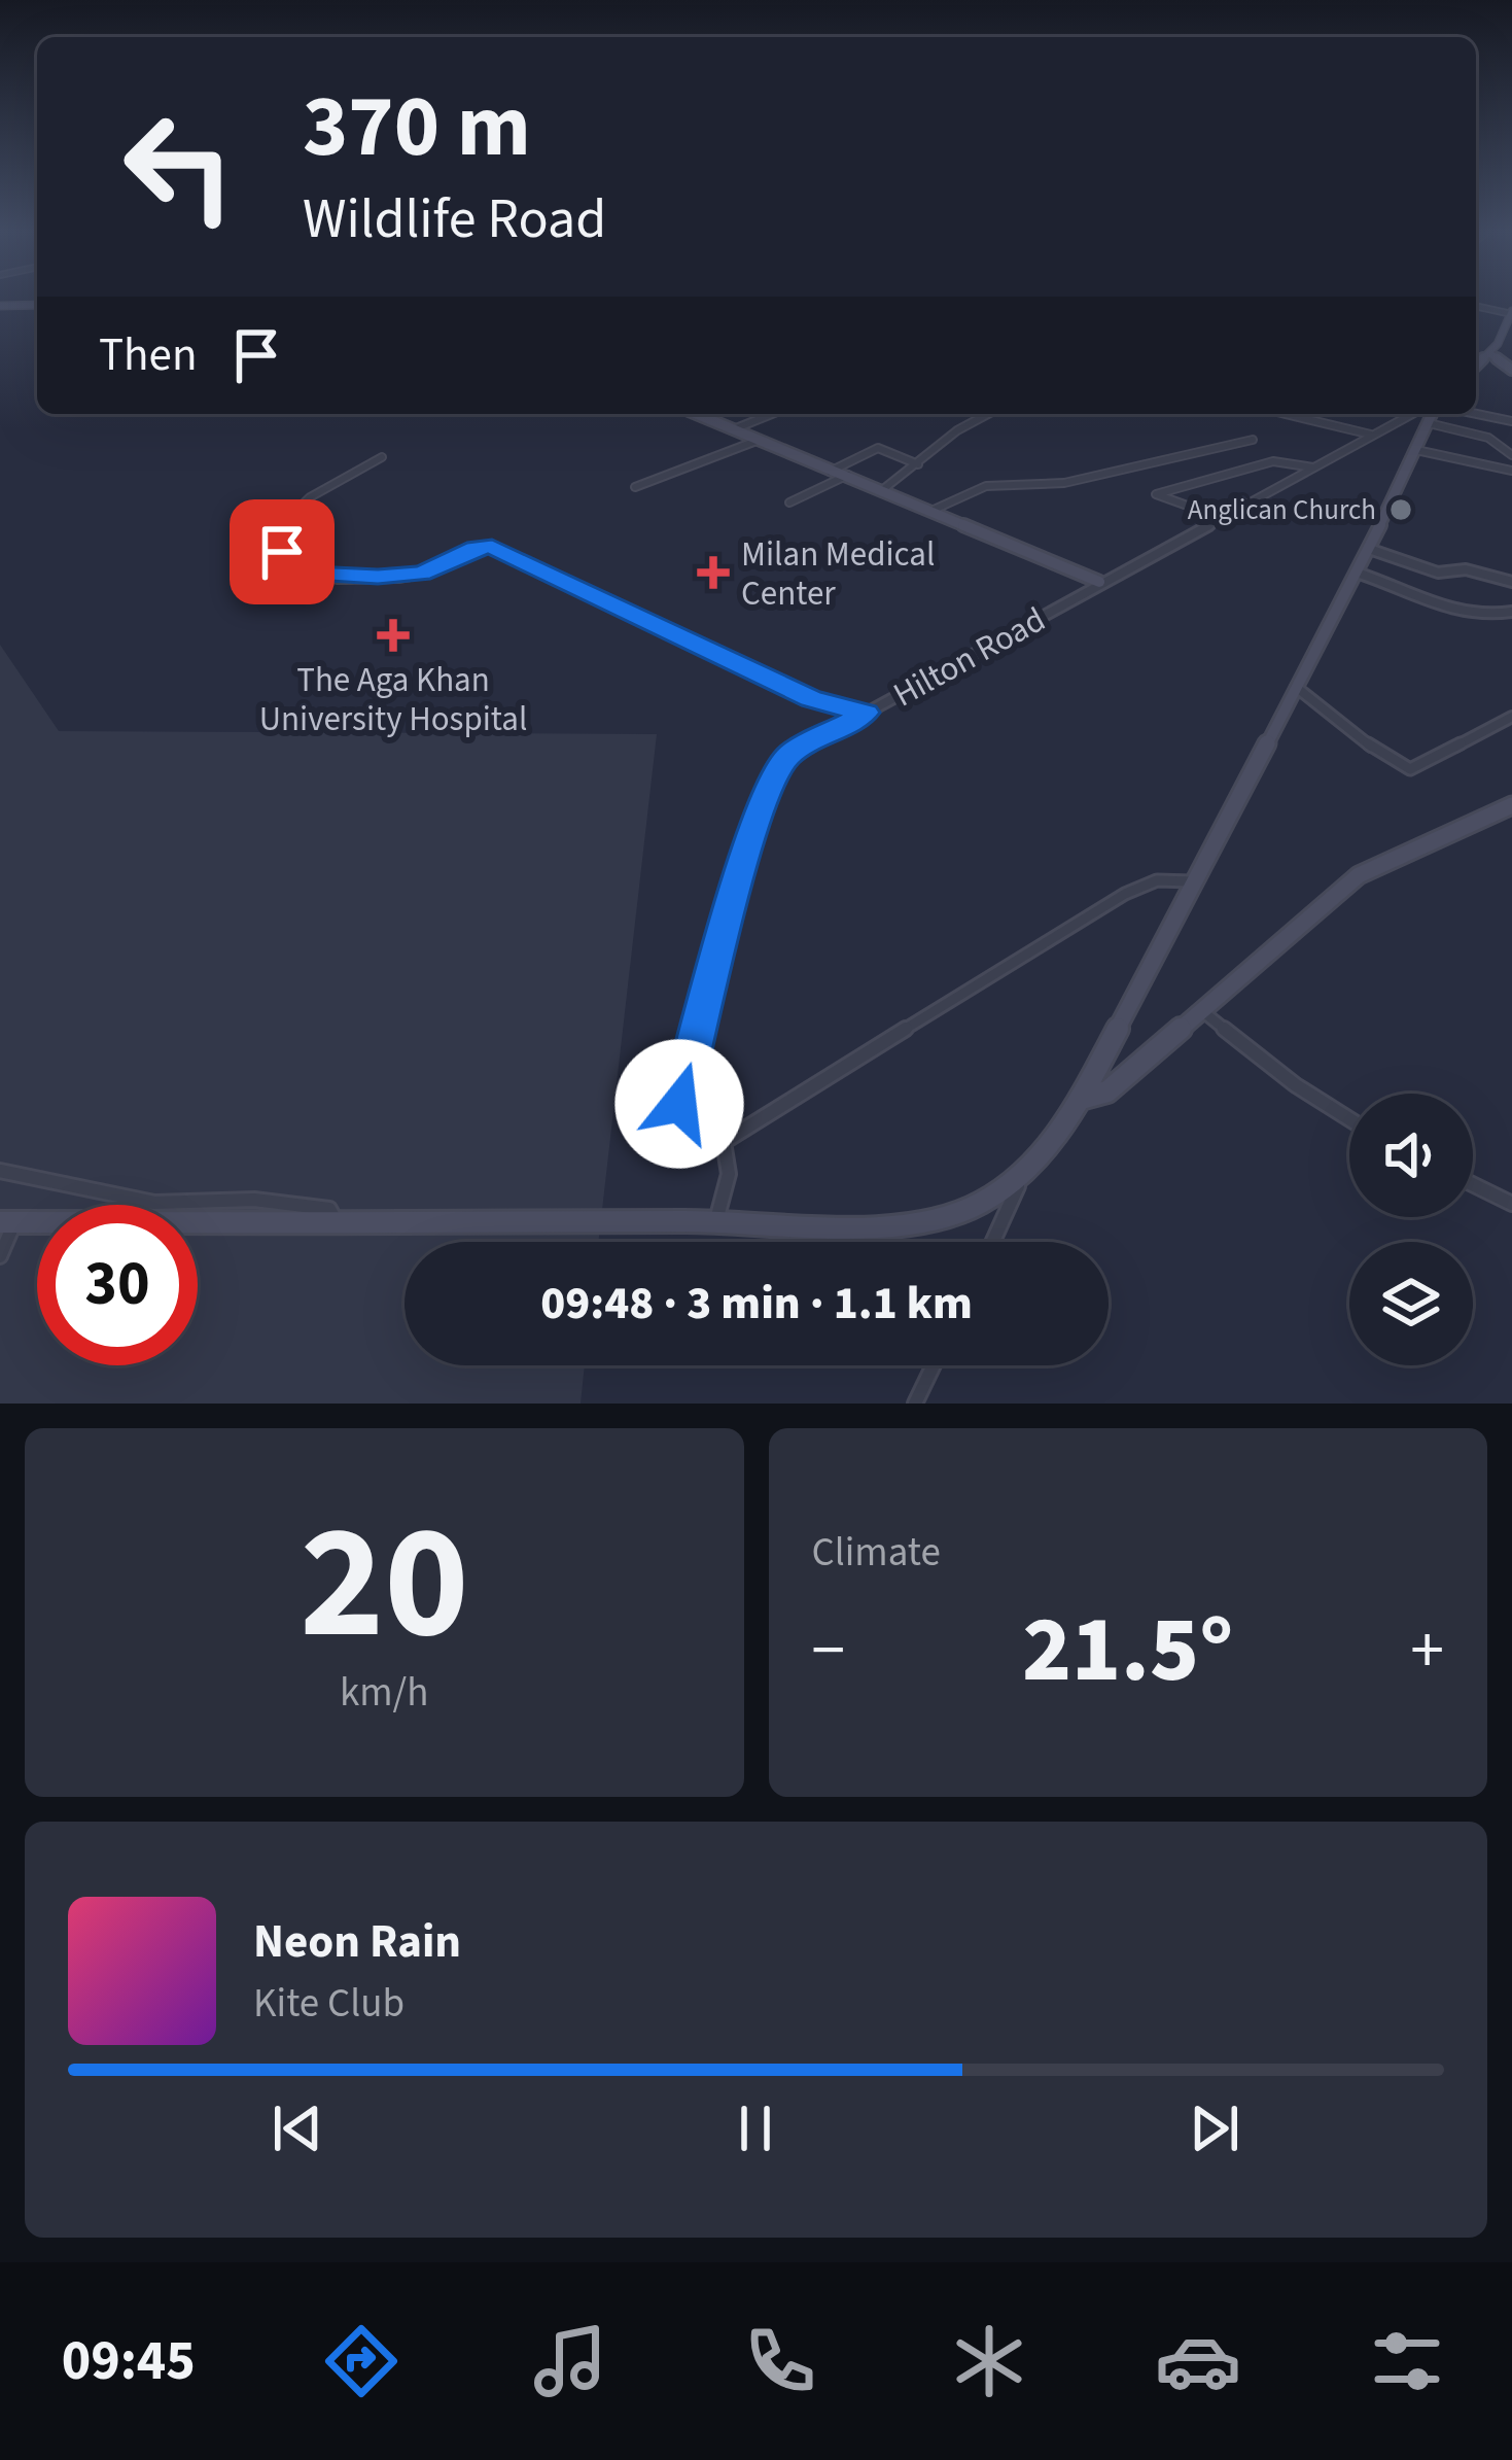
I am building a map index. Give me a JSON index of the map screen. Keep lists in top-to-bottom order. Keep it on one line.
{"streets":{"street":["Hilton Road"]},"places":{"other":["Anglican Church"],"health":["Milan Medical Center","The Aga Khan University Hospital"]},"page":{"turn":["370 m","Wildlife Road"],"then":"Then","limit":"30","trip":"09:48 · 3 min · 1.1 km","tile":[["20","km/h"],"Climate"],"heat":["−","21.5°","+"],"song":["Neon Rain","Kite Club"],"tabs":"09:45"}}
